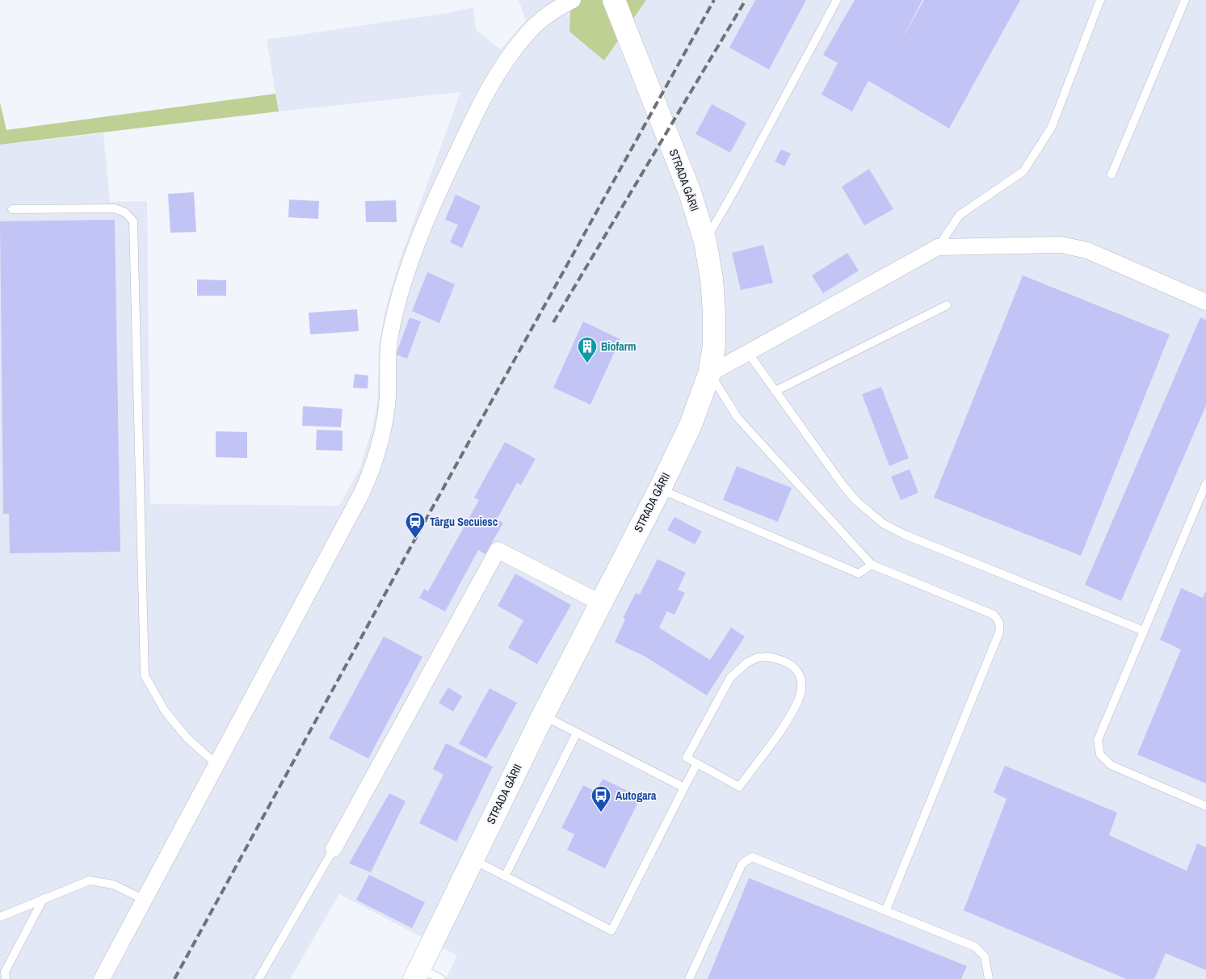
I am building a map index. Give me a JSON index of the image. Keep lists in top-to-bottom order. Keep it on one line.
{"streets":{"main road":["STRADA GĂRII"]},"places":{"building":["Biofarm"],"station":["Târgu Secuiesc"],"bus stop":["Autogara"]}}
